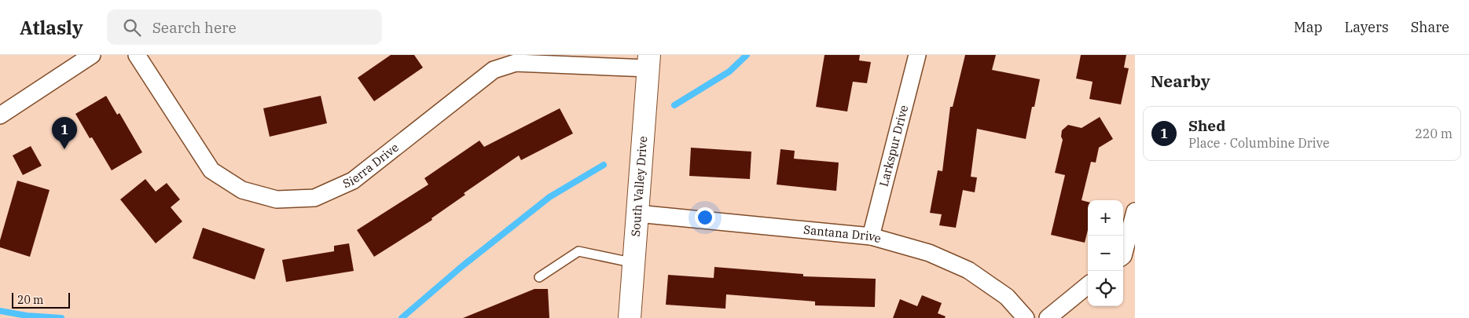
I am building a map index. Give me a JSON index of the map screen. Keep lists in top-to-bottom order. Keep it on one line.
{"streets":{"street":["Larkspur Drive","Sierra Drive","South Valley Drive","Santana Drive"]},"crossings":[["Larkspur Drive","Santana Drive"],["Sierra Drive","South Valley Drive"],["South Valley Drive","Santana Drive"]],"scale_bar":"20 m","page":{"header":"Atlasly","search":"Search here","nav":["Map","Layers","Share"],"heading":"Nearby","list":[{"mark":"1","name":"Shed","note":"Place · Columbine Drive","value":"220 m"}],"pins":"1","map_buttons":["+","−"],"scale":"20 m"}}
